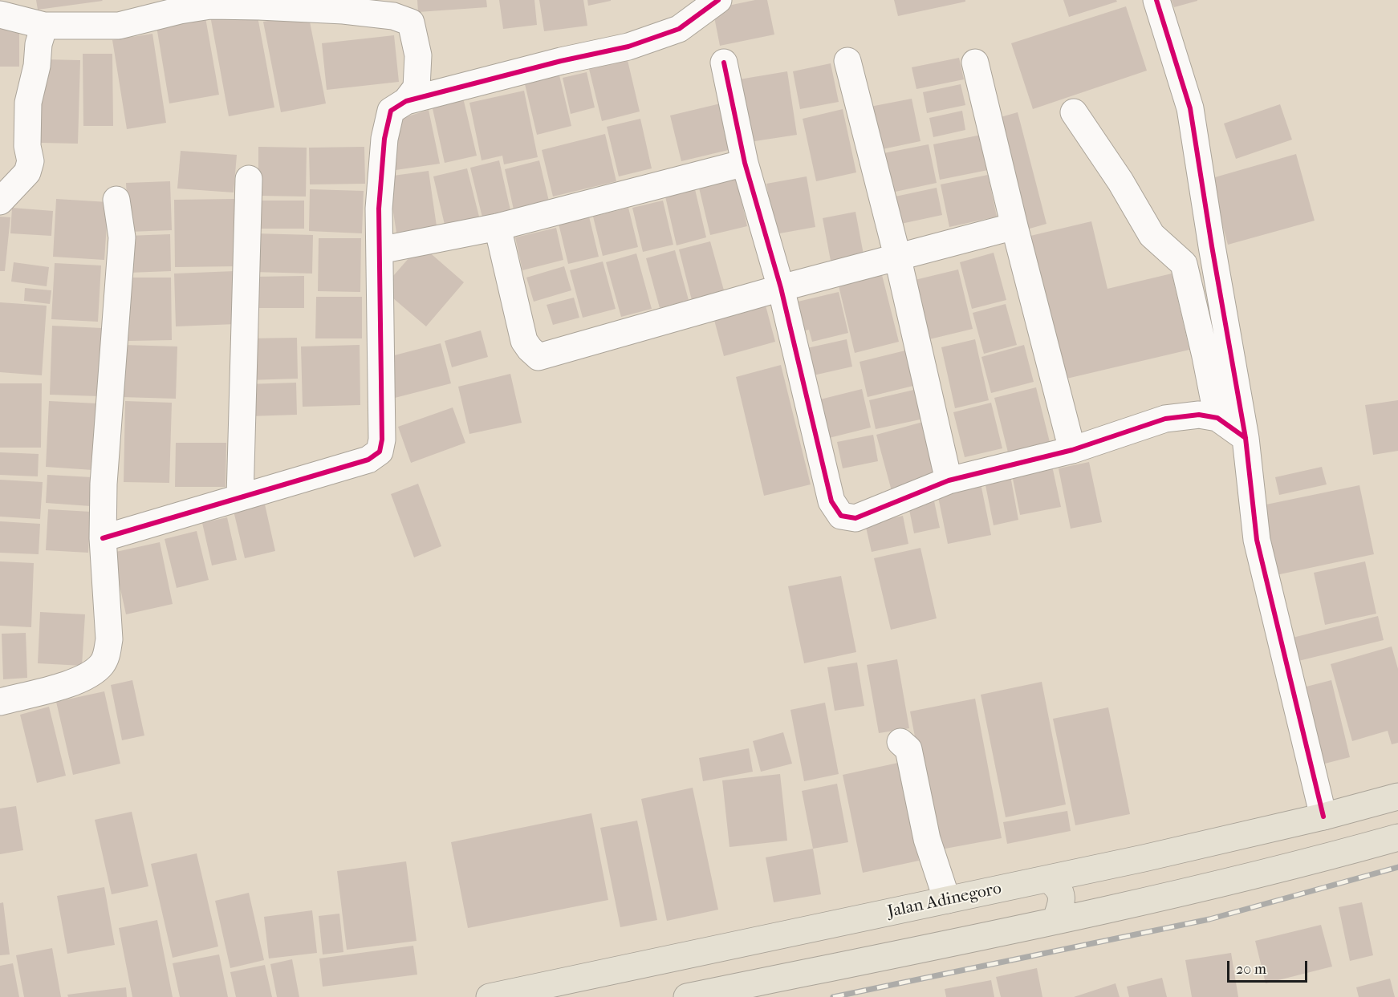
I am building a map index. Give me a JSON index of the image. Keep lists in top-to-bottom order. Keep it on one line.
{"streets":{"highway":["Jalan Adinegoro"]},"scale_bar":"20 m"}
